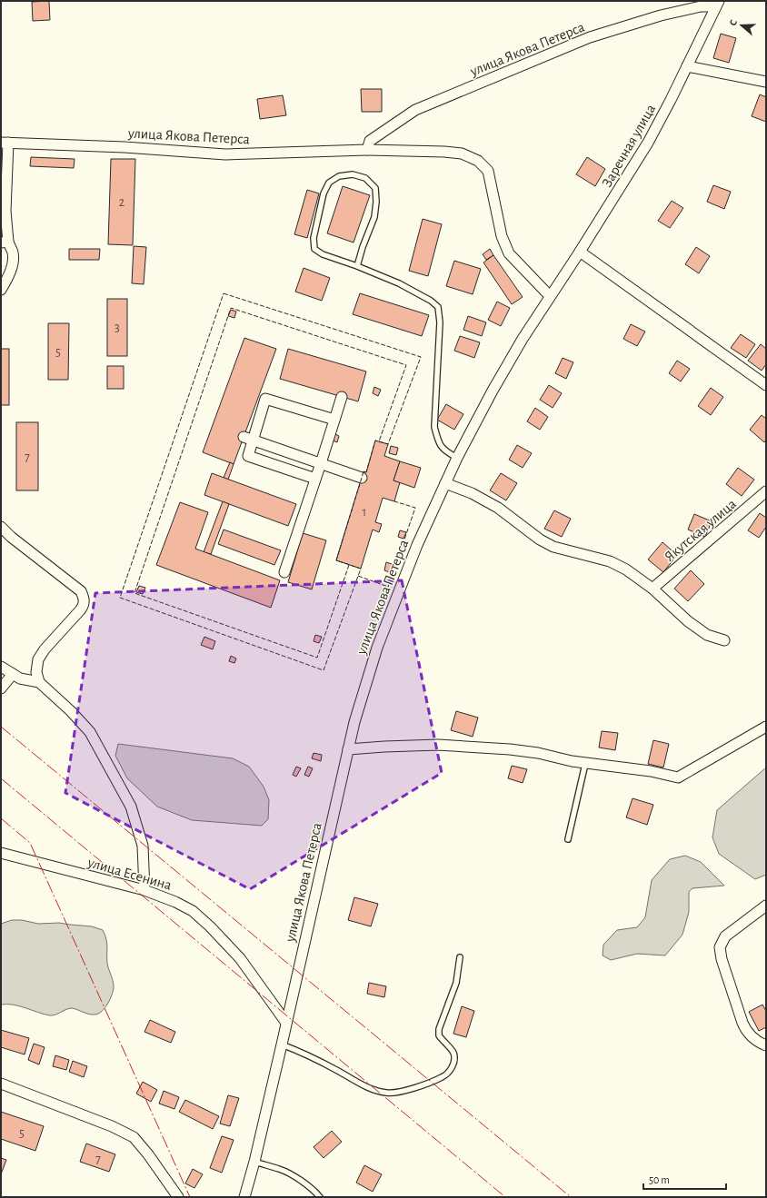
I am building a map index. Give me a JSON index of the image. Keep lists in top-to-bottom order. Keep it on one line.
{"streets":{"street":["улица Якова Петерса","Заречная улица","Якутская улица","улица Есенина"]},"crossings":[["улица Якова Петерса","Заречная улица"],["улица Якова Петерса","улица Есенина"]],"house_numbers":["2","3","5","7","1","5","7"],"scale_bar":"50 m","north":"left"}
